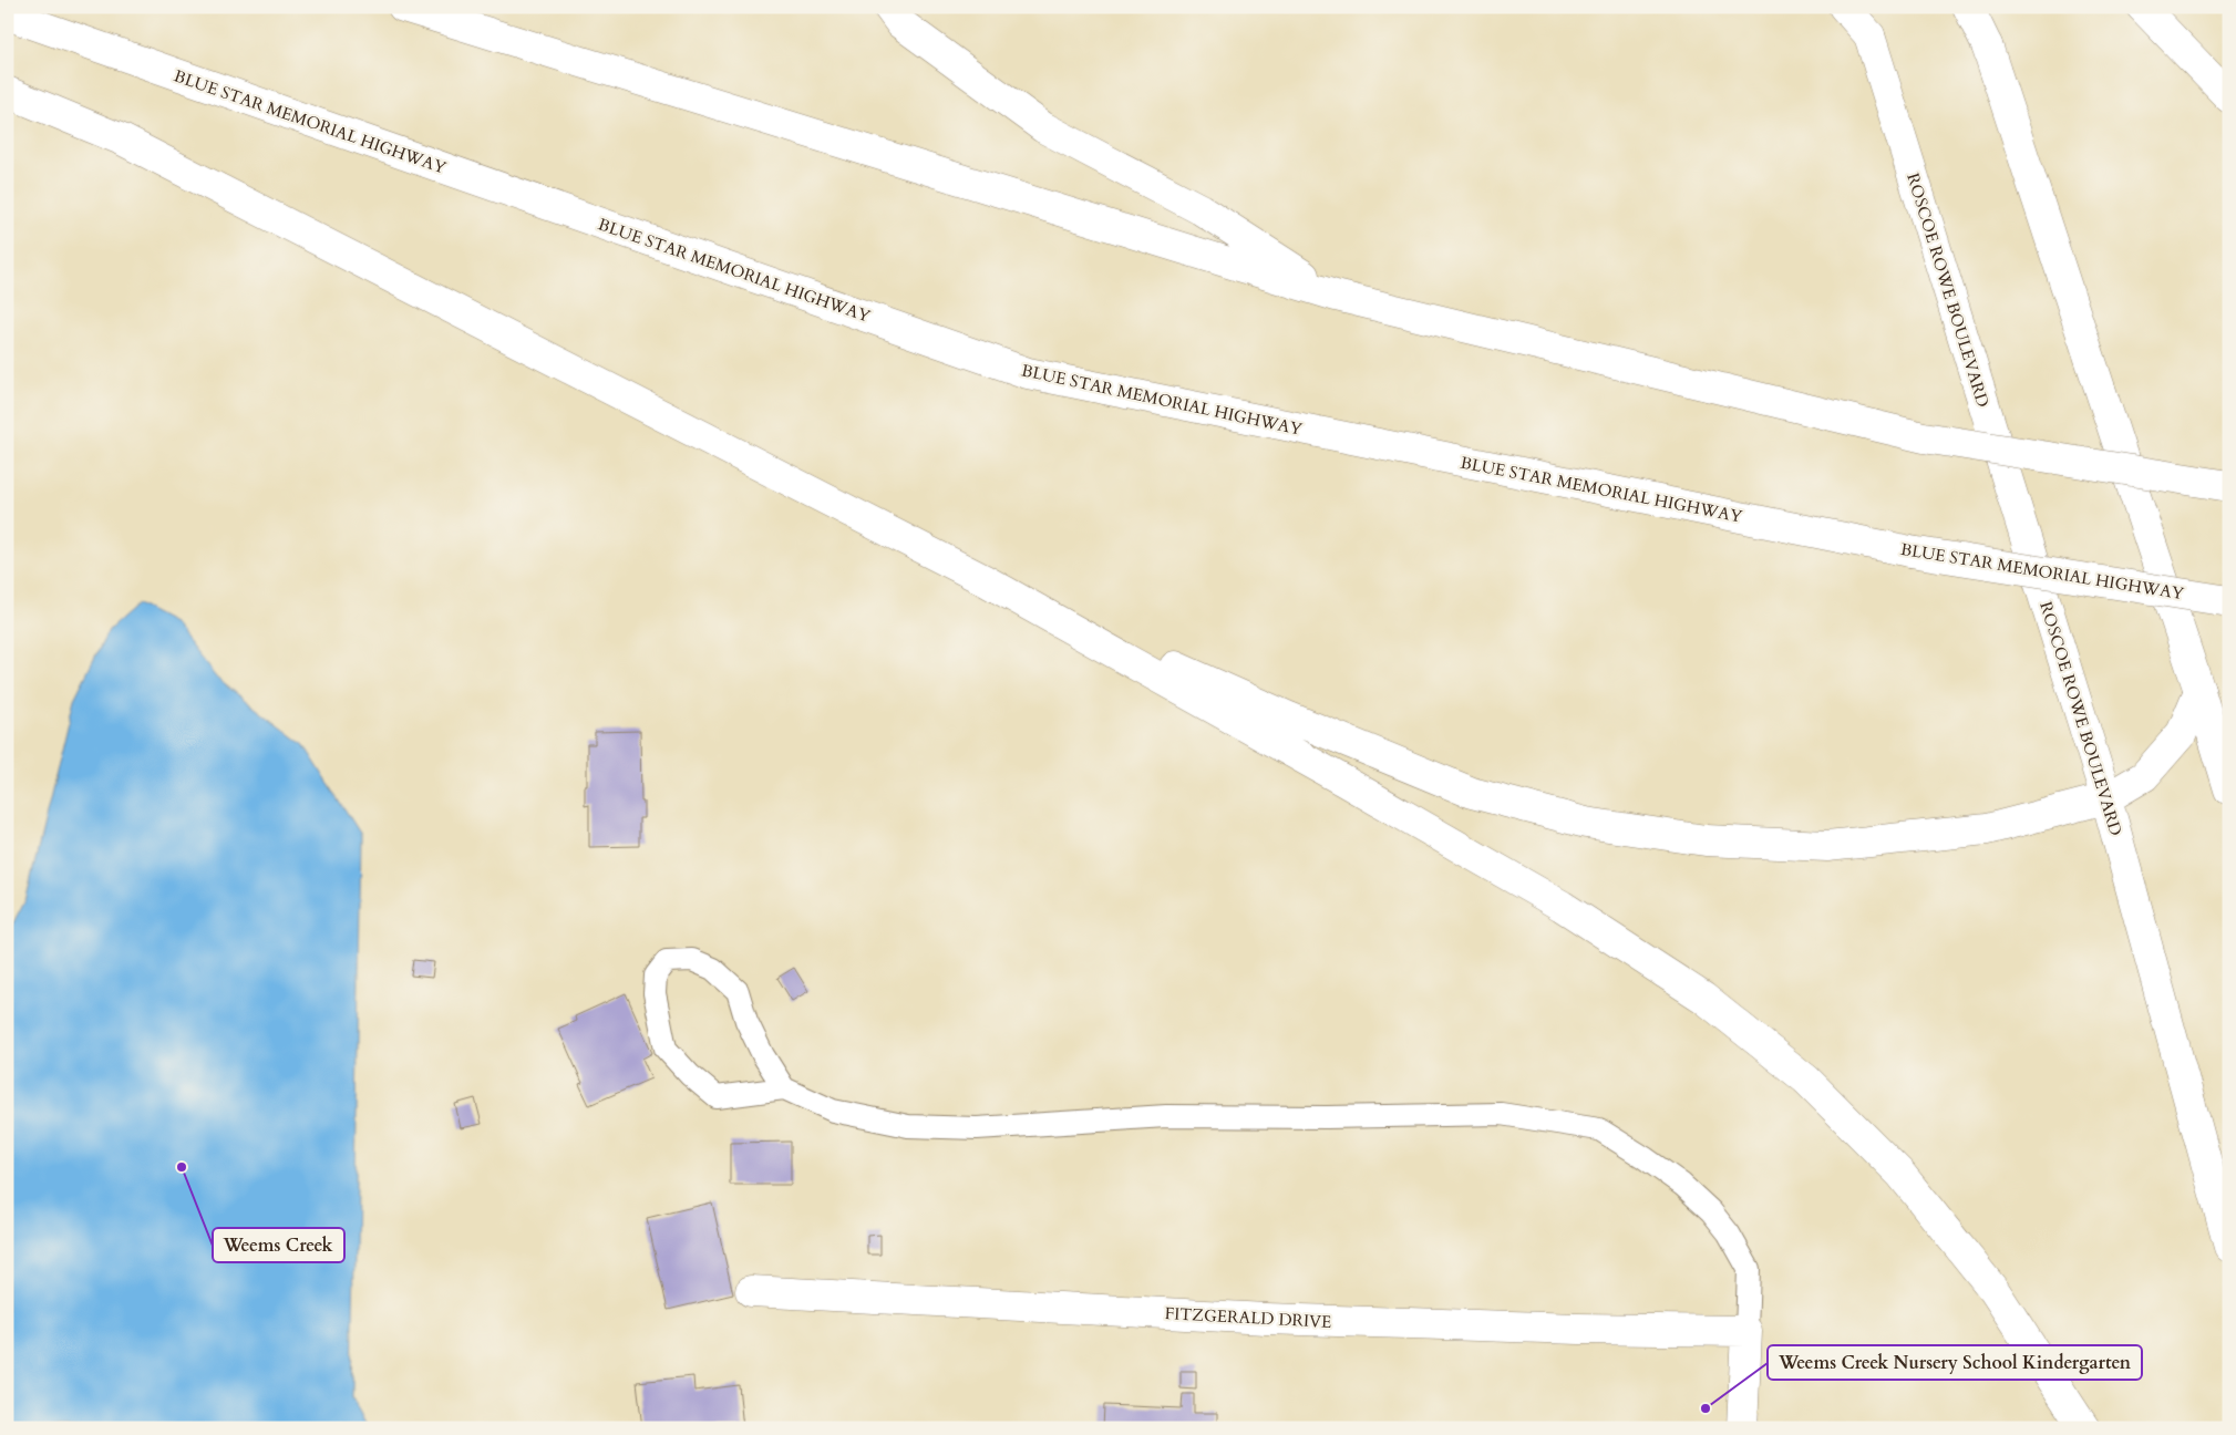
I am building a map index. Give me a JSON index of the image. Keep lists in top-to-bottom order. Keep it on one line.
{"streets":{"main road":["BLUE STAR MEMORIAL HIGHWAY","ROSCOE ROWE BOULEVARD","FITZGERALD DRIVE"]},"places":["Weems Creek","Weems Creek Nursery School Kindergarten"]}
